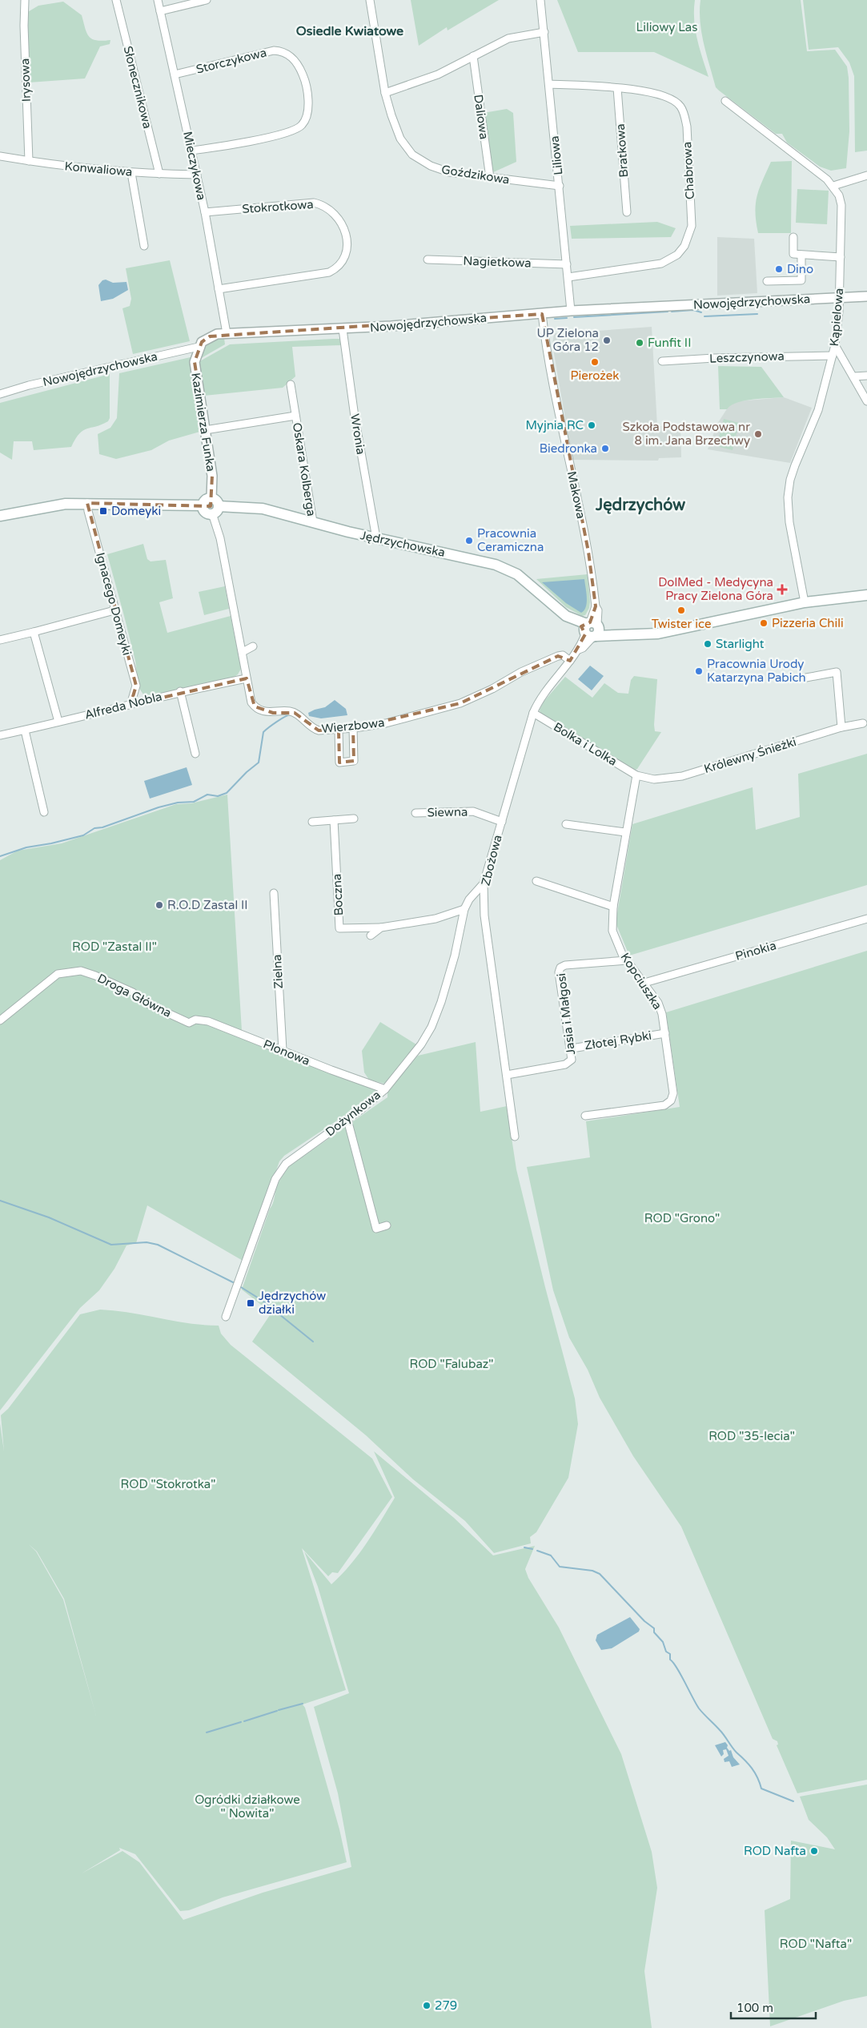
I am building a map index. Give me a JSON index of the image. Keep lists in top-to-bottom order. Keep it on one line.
{"streets":{"main road":["Jędrzychowska"],"street":["Storczykowa","Irysowa","Słonecznikowa","Daliowa","Bratkowa","Liliowa","Mieczykowa","Konwaliowa","Chabrowa","Goździkowa","Stokrotkowa","Nagietkowa","Nowojędrzychowska","Kąpielowa","Leszczynowa","Kazimierza Funka","Wronia","Oskara Kolberga","Makowa","Ignacego Domeyki","Alfreda Nobla","Wierzbowa","Bolka i Lolka","Królewny Śnieżki","Siewna","Zbożowa","Boczna","Pinokia","Zielna","Kopciuszka","Droga Główna","Jasia i Małgosi","Złotej Rybki","Plonowa","Dożynkowa"]},"crossings":[["Storczykowa","Mieczykowa"],["Irysowa","Konwaliowa"],["Słonecznikowa","Konwaliowa"],["Daliowa","Goździkowa"],["Bratkowa","Chabrowa"],["Liliowa","Chabrowa"],["Liliowa","Goździkowa"],["Liliowa","Nagietkowa"],["Liliowa","Nowojędrzychowska"],["Mieczykowa","Konwaliowa"],["Mieczykowa","Stokrotkowa"],["Mieczykowa","Nowojędrzychowska"],["Nowojędrzychowska","Kąpielowa"],["Nowojędrzychowska","Kazimierza Funka"],["Nowojędrzychowska","Wronia"],["Nowojędrzychowska","Makowa"],["Kąpielowa","Leszczynowa"],["Kąpielowa","Jędrzychowska"],["Kazimierza Funka","Oskara Kolberga"],["Kazimierza Funka","Jędrzychowska"],["Kazimierza Funka","Wierzbowa"],["Wronia","Jędrzychowska"],["Oskara Kolberga","Jędrzychowska"],["Makowa","Jędrzychowska"],["Makowa","Zbożowa"],["Jędrzychowska","Wierzbowa"],["Jędrzychowska","Zbożowa"],["Ignacego Domeyki","Alfreda Nobla"],["Alfreda Nobla","Wierzbowa"],["Wierzbowa","Zbożowa"],["Bolka i Lolka","Królewny Śnieżki"],["Bolka i Lolka","Zbożowa"],["Bolka i Lolka","Kopciuszka"],["Królewny Śnieżki","Kopciuszka"],["Siewna","Zbożowa"],["Zbożowa","Jasia i Małgosi"],["Zbożowa","Dożynkowa"],["Boczna","Dożynkowa"],["Pinokia","Kopciuszka"],["Zielna","Plonowa"],["Kopciuszka","Jasia i Małgosi"],["Kopciuszka","Złotej Rybki"],["Droga Główna","Plonowa"],["Jasia i Małgosi","Złotej Rybki"],["Plonowa","Dożynkowa"]],"districts":["Osiedle Kwiatowe","Jędrzychów"],"parks":["Liliowy Las","ROD \"Zastal II\"","ROD \"Grono\"","ROD \"Falubaz\"","ROD \"35-lecia\"","ROD \"Stokrotka\"","Ogródki działkowe \" Nowita\"","ROD \"Nafta\""],"places":{"other":["Dino","UP Zielona Góra 12","Funfit II","Pierożek","Myjnia RC","Szkoła Podstawowa nr 8 im. Jana Brzechwy","Biedronka","Pracownia Ceramiczna","Twister ice","Pizzeria Chili","Starlight","Pracownia Urody Katarzyna Pabich","R.O.D Zastal II","ROD Nafta","279"],"transit":["Domeyki","Jędrzychów działki"],"health":["DolMed - Medycyna Pracy Zielona Góra"]},"scale_bar":"100 m"}
